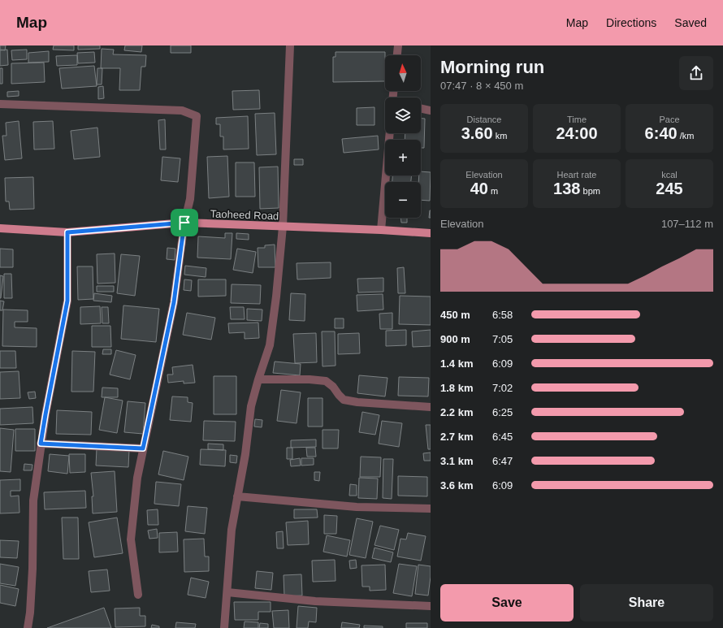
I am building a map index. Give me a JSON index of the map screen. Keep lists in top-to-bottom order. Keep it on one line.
{"streets":{"main road":["Taoheed Road"]},"north":"top","page":{"header":"Map","nav":["Map","Directions","Saved"],"heading":["Morning run","07:47 · 8 × 450 m"],"map_buttons":["+","−"],"stats":[["Distance","3.60 km"],["Time","24:00"],["Pace","6:40 /km"],["Elevation","40 m"],["Heart rate","138 bpm"],["kcal","245"]],"chart":["Elevation","107–112 m"],"list":[{"name":"450 m","note":"6:58"},{"name":"900 m","note":"7:05"},{"name":"1.4 km","note":"6:09"},{"name":"1.8 km","note":"7:02"},{"name":"2.2 km","note":"6:25"},{"name":"2.7 km","note":"6:45"},{"name":"3.1 km","note":"6:47"},{"name":"3.6 km","note":"6:09"}],"buttons":["Save","Share"]}}
